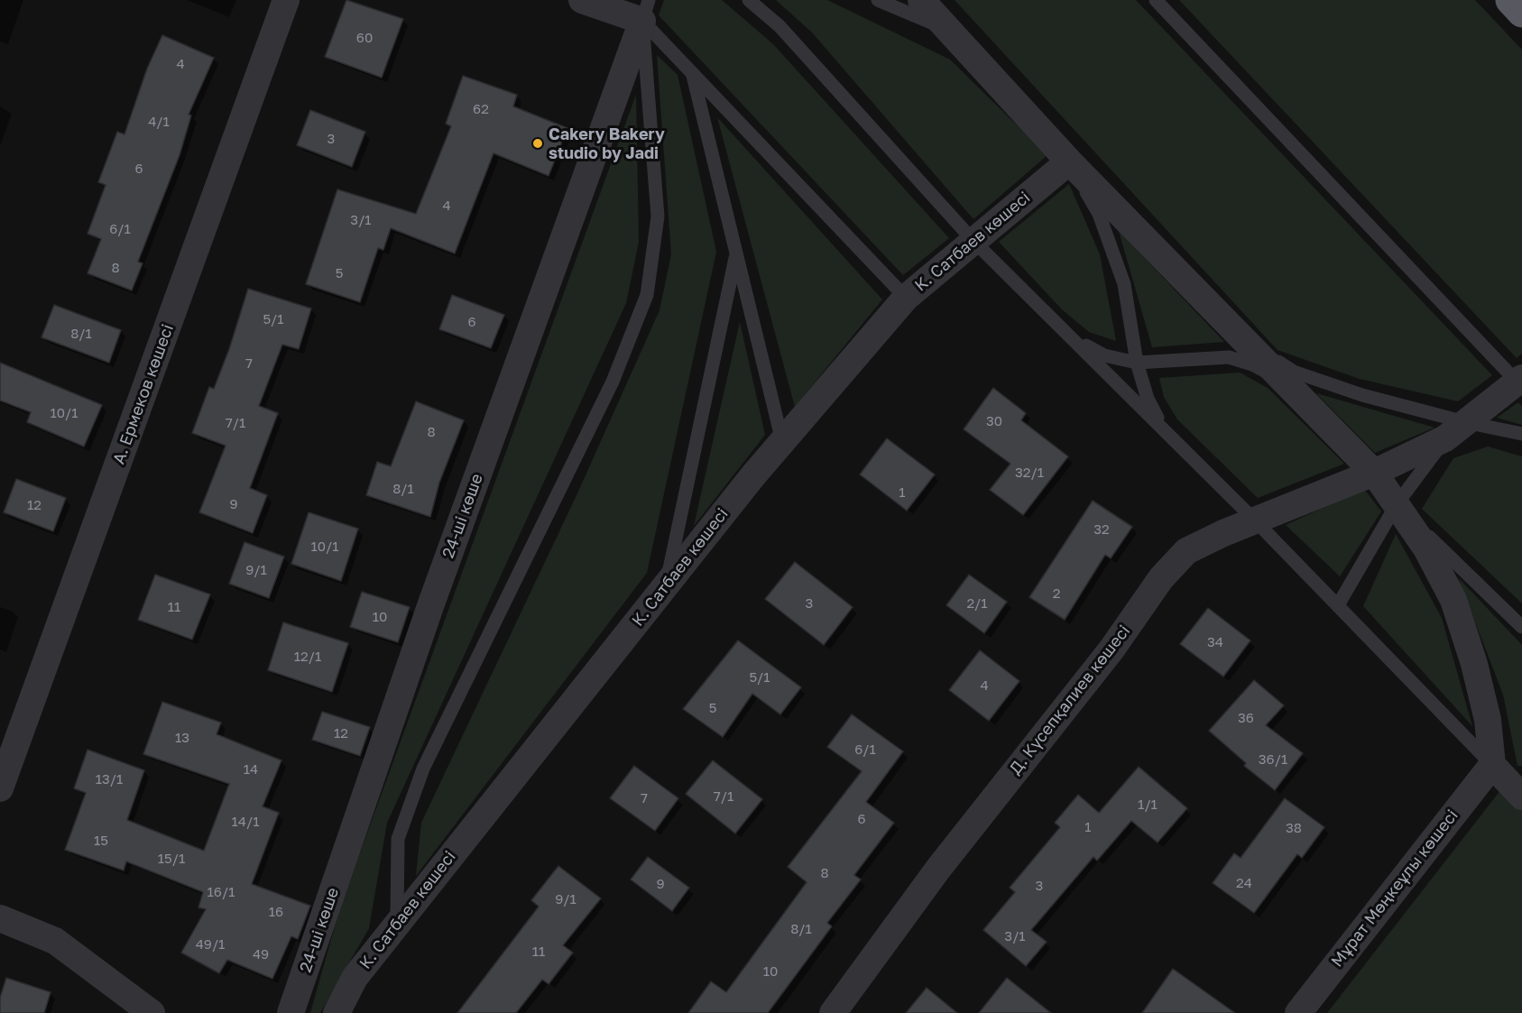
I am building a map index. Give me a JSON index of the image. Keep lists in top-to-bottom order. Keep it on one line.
{"streets":{"street":["К. Сатбаев көшесі","А. Ермеков көшесі","24-ші көше","Д. Күсепқалиев көшесі","Мұрат Мөңкеұлы көшесі"]},"places":["Cakery Bakery studio by Jadi"],"house_numbers":["60","4","62","4/1","3","6","4","3/1","6/1","8","5","5/1","6","8/1","7","10/1","30","7/1","8","32/1","8/1","1","9","12","32","10/1","9/1","2","3","2/1","11","10","34","12/1","5/1","4","5","36","12","13","6/1","36/1","14","13/1","7/1","7","1/1","6","14/1","1","38","15","15/1","8","24","9","3","16/1","9/1","16","8/1","3/1","49/1","11","49","10"]}
